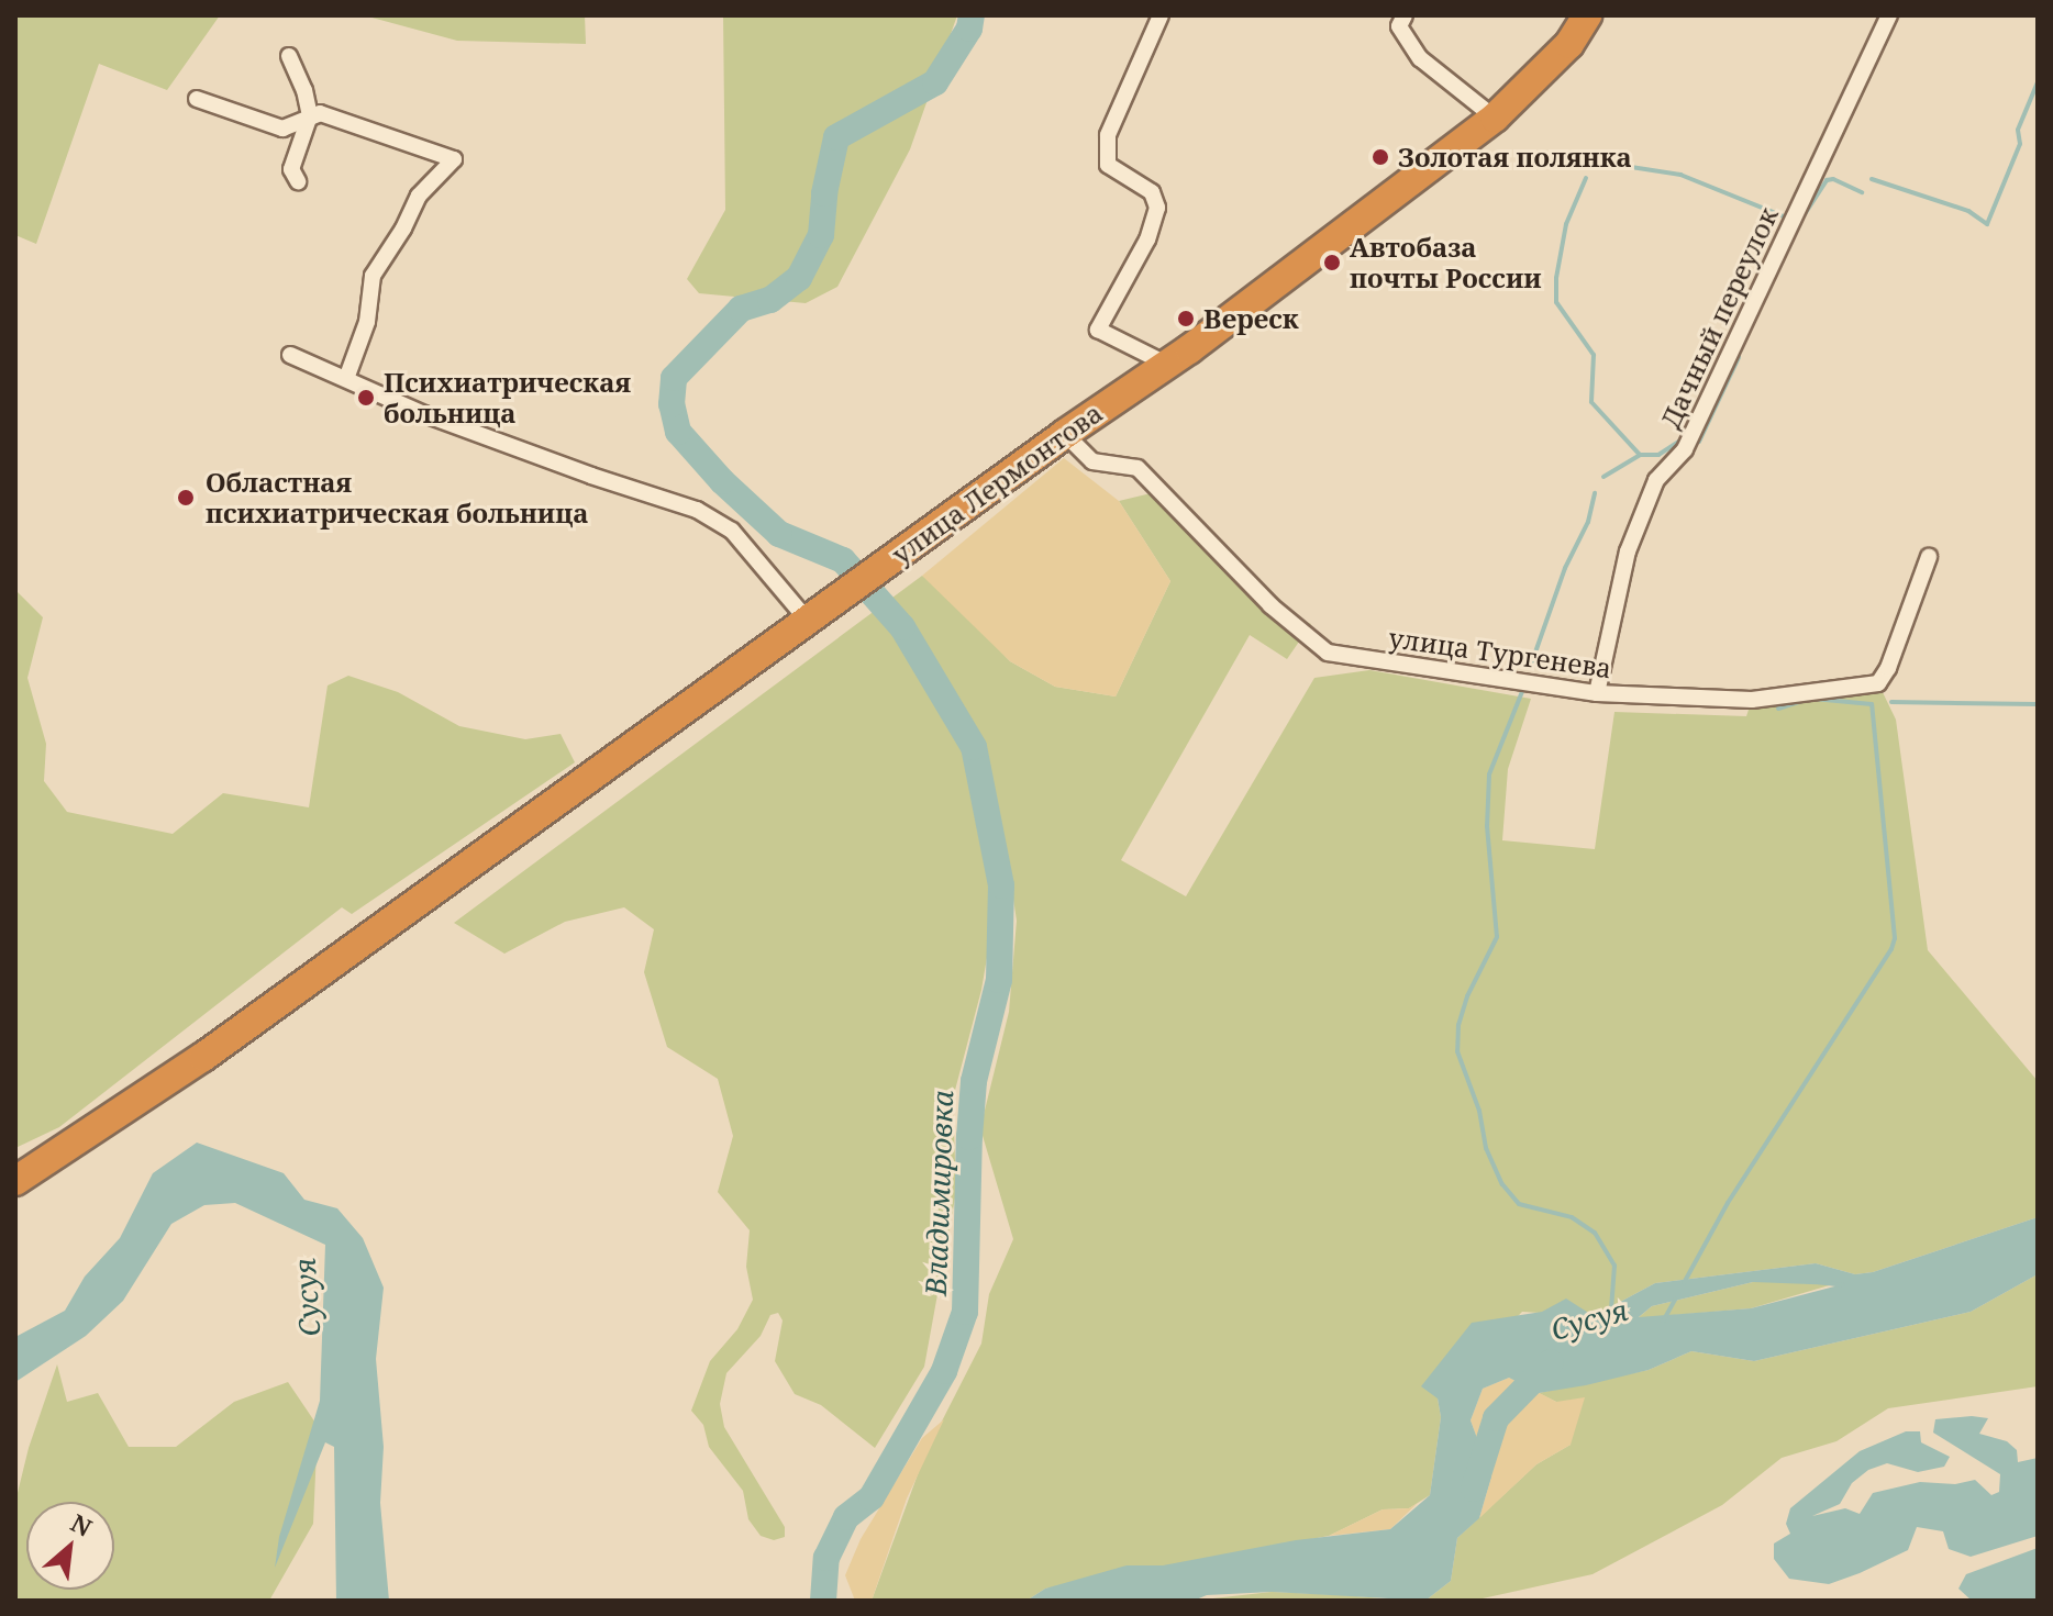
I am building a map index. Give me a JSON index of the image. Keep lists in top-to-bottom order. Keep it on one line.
{"streets":{"highway":["улица Лермонтова"],"street":["Дачный переулок","улица Тургенева"]},"crossings":[["Дачный переулок","улица Тургенева"],["улица Лермонтова","улица Тургенева"]],"water":["Владимировка","Сусуя"],"places":["Золотая полянка","Автобаза почты России","Вереск","Психиатрическая больница","Областная психиатрическая больница"],"north":"top right"}
